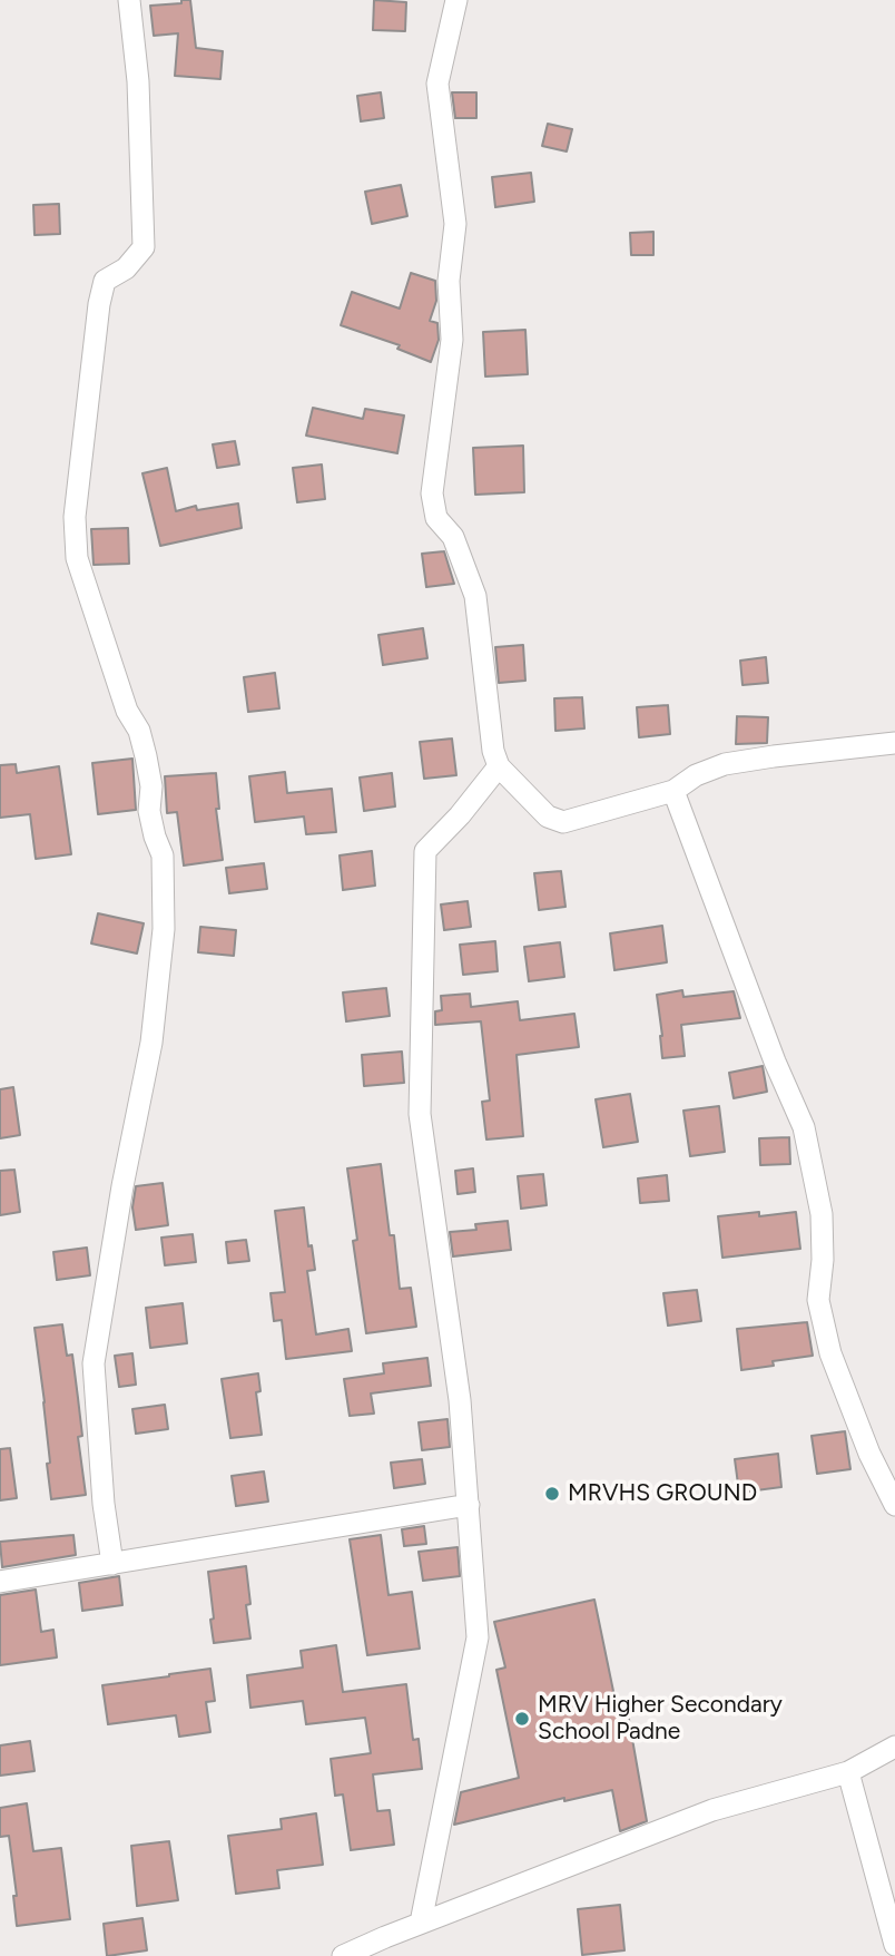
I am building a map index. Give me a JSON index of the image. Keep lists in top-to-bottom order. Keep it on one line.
{"places":["MRVHS GROUND","MRV Higher Secondary School Padne"]}
